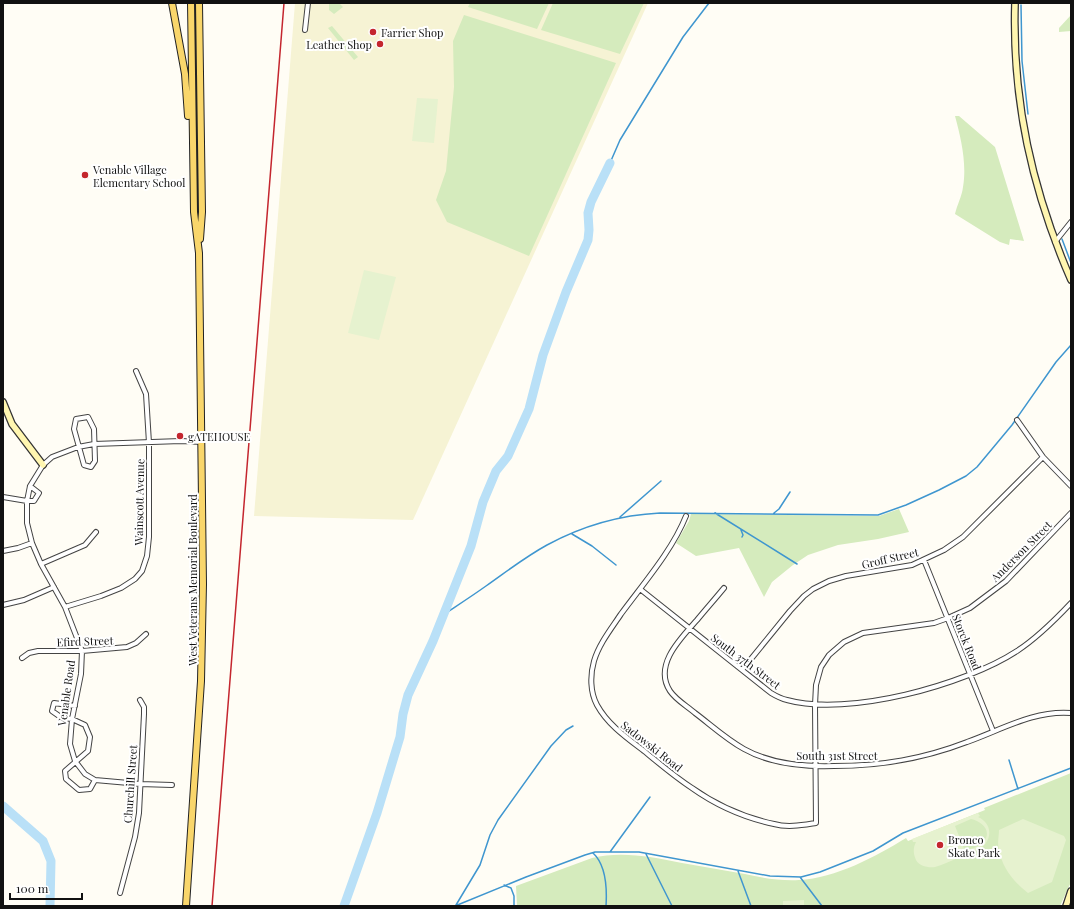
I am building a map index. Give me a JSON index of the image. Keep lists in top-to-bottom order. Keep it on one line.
{"streets":{"main road":["West Veterans Memorial Boulevard"],"street":["Wainscott Avenue","Anderson Street","Groff Street","Efird Street","Storck Road","South 37th Street","Venable Road","Sadowski Road","South 31st Street","Churchill Street"]},"crossings":[["Wainscott Avenue","Venable Road"],["Anderson Street","Storck Road"],["Anderson Street","South 37th Street"],["Anderson Street","Sadowski Road"],["Anderson Street","South 31st Street"],["Groff Street","Storck Road"],["Groff Street","South 37th Street"],["West Veterans Memorial Boulevard","Venable Road"],["Efird Street","Venable Road"],["Storck Road","South 37th Street"],["Storck Road","South 31st Street"],["South 37th Street","Sadowski Road"],["South 37th Street","South 31st Street"]],"places":["Farrier Shop","Leather Shop","Venable Village Elementary School","gATEHOUSE","Bronco Skate Park"],"scale_bar":"100 m"}
